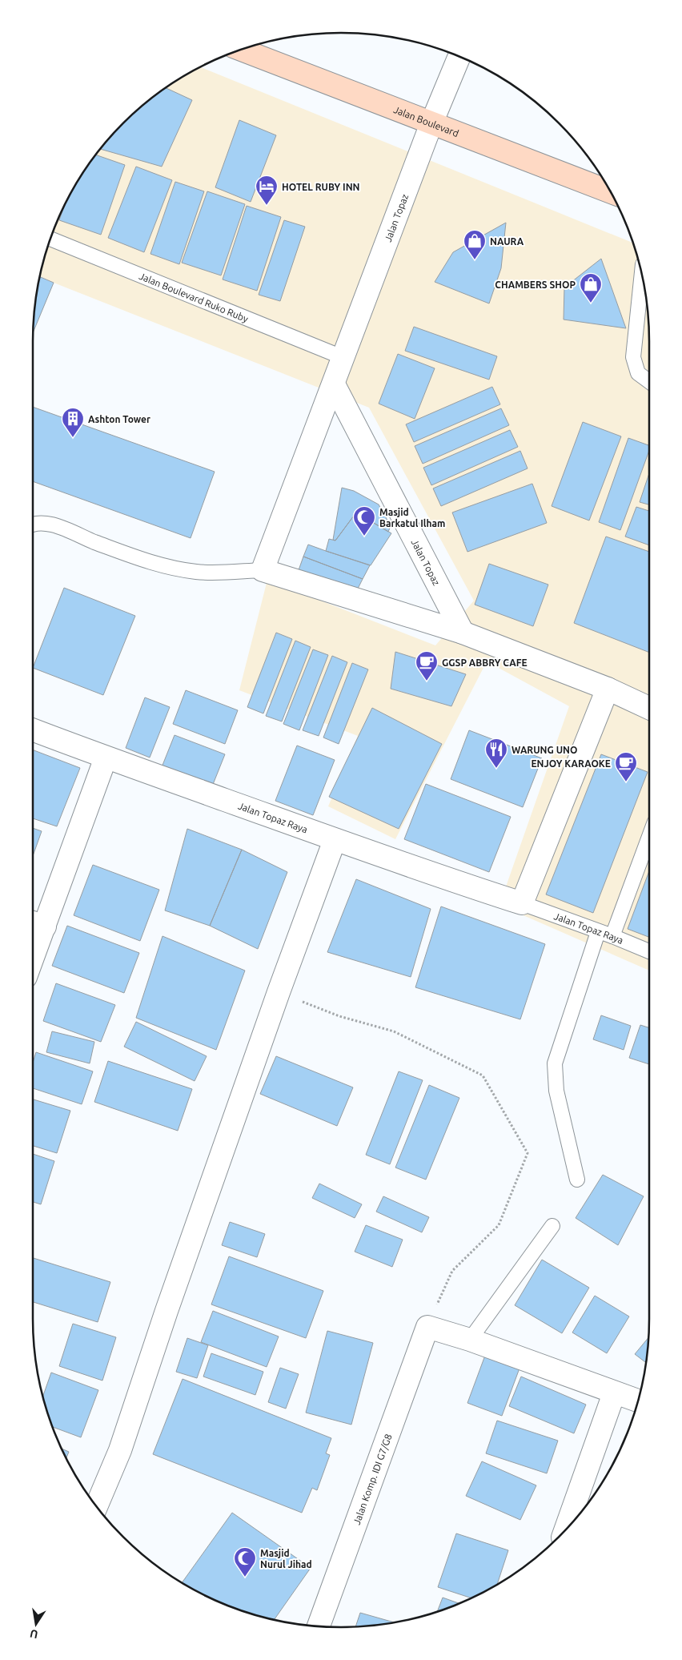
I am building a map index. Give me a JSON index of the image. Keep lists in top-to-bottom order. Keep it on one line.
{"streets":{"street":["Jalan Boulevard","Jalan Topaz","Jalan Topaz Raya","Jalan Komp. IDI G7/G8"],"lane":["Jalan Boulevard Ruko Ruby"]},"crossings":[["Jalan Boulevard","Jalan Topaz"],["Jalan Topaz","Jalan Boulevard Ruko Ruby"]],"places":{"hotel":["HOTEL RUBY INN"],"shop":["NAURA","CHAMBERS SHOP"],"building":["Ashton Tower"],"mosque":["Masjid Barkatul Ilham","Masjid Nurul Jihad"],"cafe":["GGSP ABBRY CAFE","ENJOY KARAOKE"],"restaurant":["WARUNG UNO"]},"north":"bottom"}
